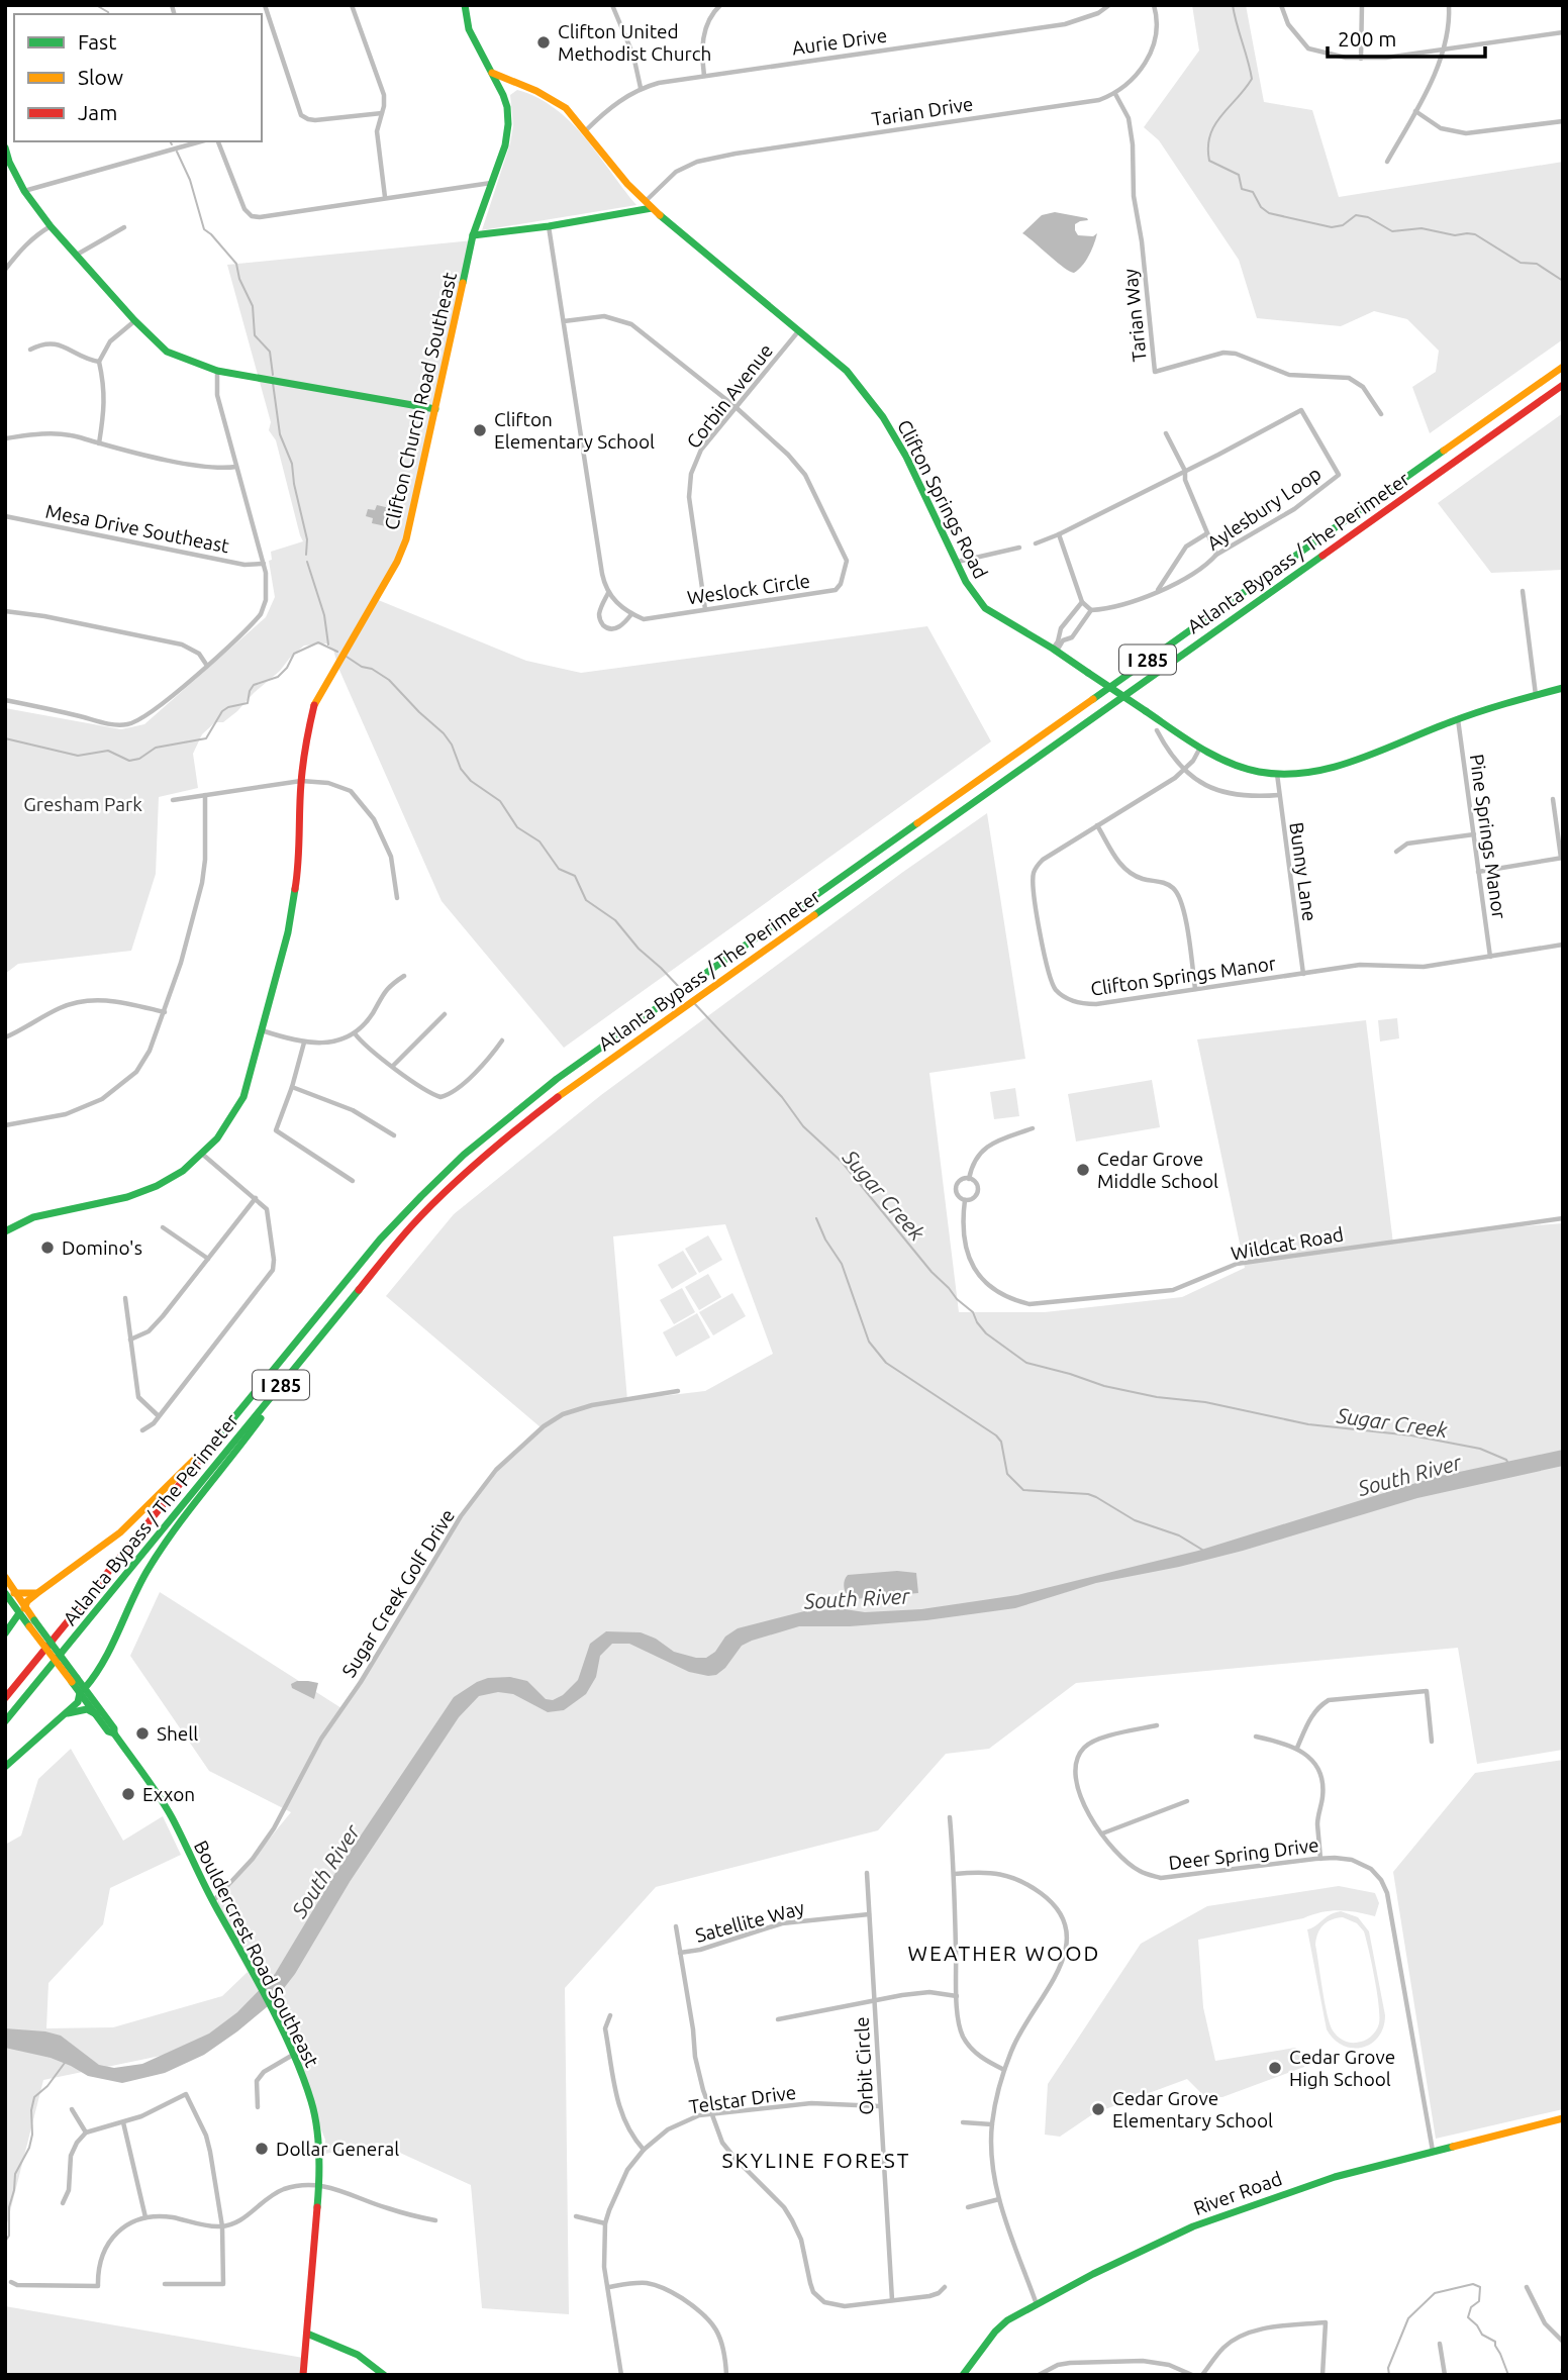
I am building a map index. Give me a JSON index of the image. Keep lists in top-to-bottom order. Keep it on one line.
{"streets":{"main road":["Clifton Church Road Southeast","Clifton Springs Road","Atlanta Bypass / The Perimeter","I 285","Bouldercrest Road Southeast","River Road"],"street":["Aurie Drive","Tarian Drive","Tarian Way","Corbin Avenue","Aylesbury Loop","Mesa Drive Southeast","Weslock Circle","Pine Springs Manor","Bunny Lane","Clifton Springs Manor","Wildcat Road","Sugar Creek Golf Drive","Deer Spring Drive","Satellite Way","Orbit Circle","Telstar Drive"]},"crossings":[["Aurie Drive","Clifton Springs Road"],["Tarian Drive","Tarian Way"],["Tarian Drive","Clifton Springs Road"],["Corbin Avenue","Clifton Springs Road"],["Corbin Avenue","Weslock Circle"],["Clifton Church Road Southeast","Clifton Springs Road"],["Clifton Springs Road","Pine Springs Manor"],["Clifton Springs Road","Bunny Lane"],["Clifton Springs Road","Clifton Springs Manor"],["Pine Springs Manor","Clifton Springs Manor"],["Bunny Lane","Clifton Springs Manor"],["Sugar Creek Golf Drive","Bouldercrest Road Southeast"],["Deer Spring Drive","River Road"],["Satellite Way","Orbit Circle"],["Orbit Circle","Telstar Drive"]],"districts":["WEATHER WOOD","SKYLINE FOREST"],"water":["Sugar Creek","South River"],"parks":["Gresham Park"],"places":["Clifton United Methodist Church","Clifton Elementary School","Cedar Grove Middle School","Domino's","Shell","Exxon","Cedar Grove High School","Cedar Grove Elementary School","Dollar General"],"legend":["Fast","Slow","Jam"],"scale_bar":"200 m"}
